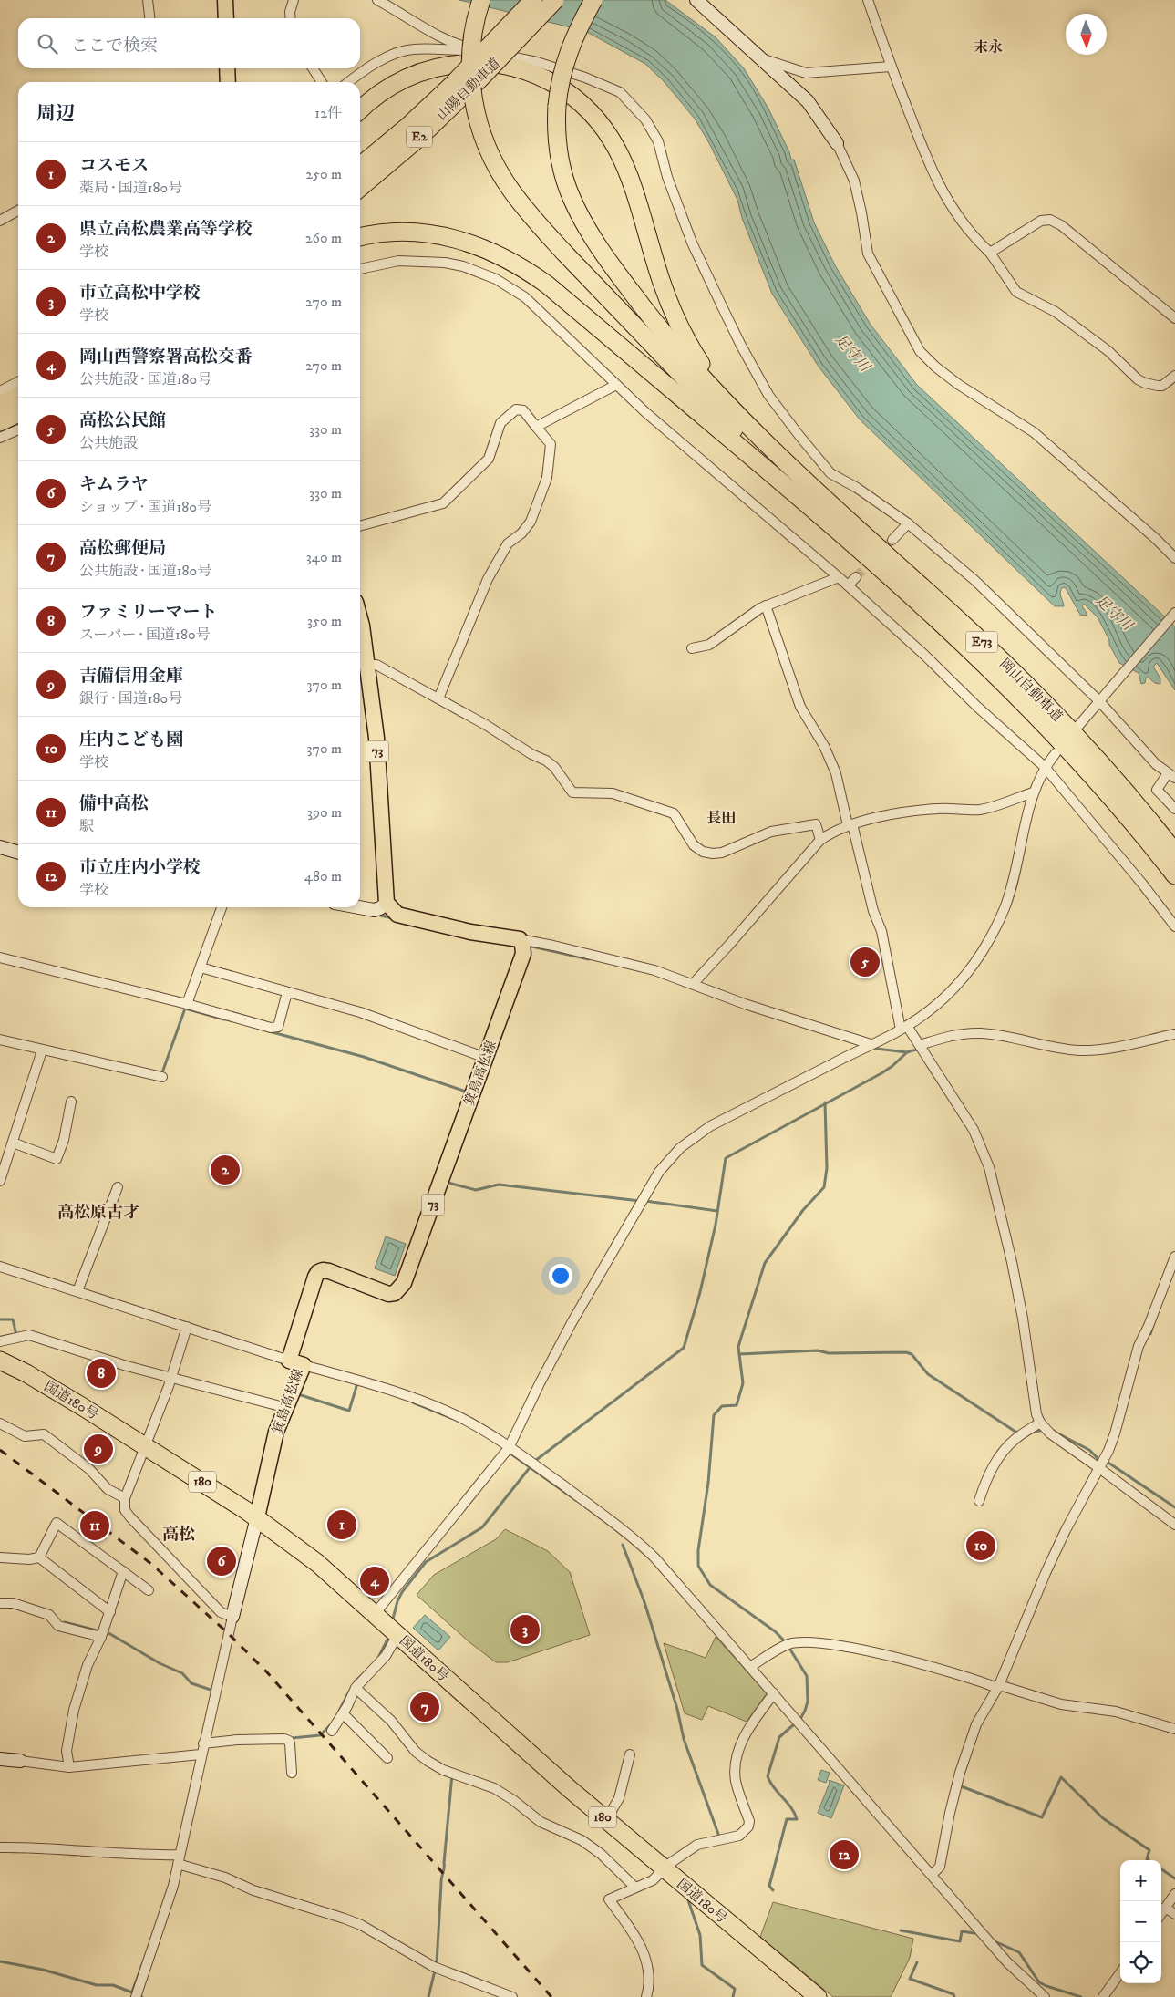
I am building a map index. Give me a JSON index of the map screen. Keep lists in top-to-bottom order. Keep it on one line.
{"streets":{"highway":["山陽自動車道","E2","E73","岡山自動車道","国道180号","180"],"main road":["73","箕島高松線"]},"crossings":[["箕島高松線","国道180号"]],"districts":["末永","長田","高松原古才","高松"],"water":["足守川"],"north":"bottom","page":{"search":"ここで検索","heading":["周辺","12件"],"list":[{"mark":"1","name":"コスモス","note":"薬局 · 国道180号","value":"250 m"},{"mark":"2","name":"県立高松農業高等学校","note":"学校","value":"260 m"},{"mark":"3","name":"市立高松中学校","note":"学校","value":"270 m"},{"mark":"4","name":"岡山西警察署高松交番","note":"公共施設 · 国道180号","value":"270 m"},{"mark":"5","name":"高松公民館","note":"公共施設","value":"330 m"},{"mark":"6","name":"キムラヤ","note":"ショップ · 国道180号","value":"330 m"},{"mark":"7","name":"高松郵便局","note":"公共施設 · 国道180号","value":"340 m"},{"mark":"8","name":"ファミリーマート","note":"スーパー · 国道180号","value":"350 m"},{"mark":"9","name":"吉備信用金庫","note":"銀行 · 国道180号","value":"370 m"},{"mark":"10","name":"庄内こども園","note":"学校","value":"370 m"},{"mark":"11","name":"備中高松","note":"駅","value":"390 m"},{"mark":"12","name":"市立庄内小学校","note":"学校","value":"480 m"}],"pins":["5","2","8","9","1","11","10","6","4","3","7","12"],"map_buttons":["+","−"]}}
